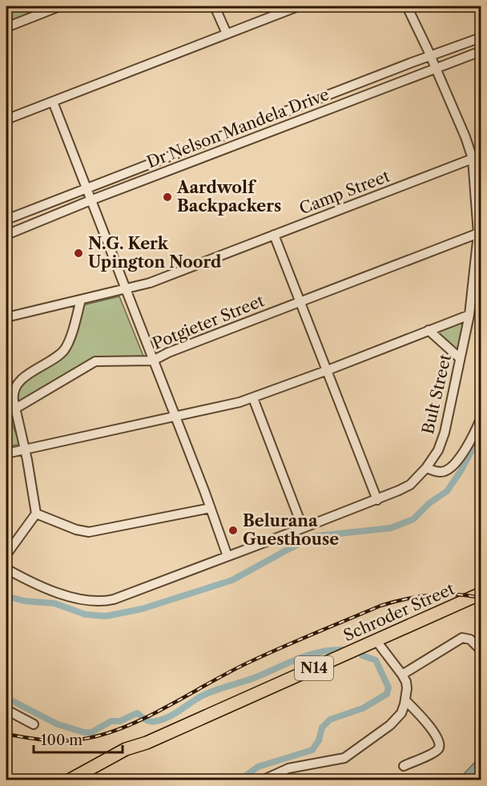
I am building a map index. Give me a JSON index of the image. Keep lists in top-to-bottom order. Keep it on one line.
{"streets":{"highway":["Schroder Street","N14"],"street":["Dr Nelson Mandela Drive","Camp Street","Potgieter Street","Bult Street"]},"crossings":[["Dr Nelson Mandela Drive","Bult Street"],["Camp Street","Bult Street"],["Potgieter Street","Bult Street"]],"places":["Aardwolf Backpackers","N.G. Kerk Upington Noord","Belurana Guesthouse"],"scale_bar":"100 m"}
